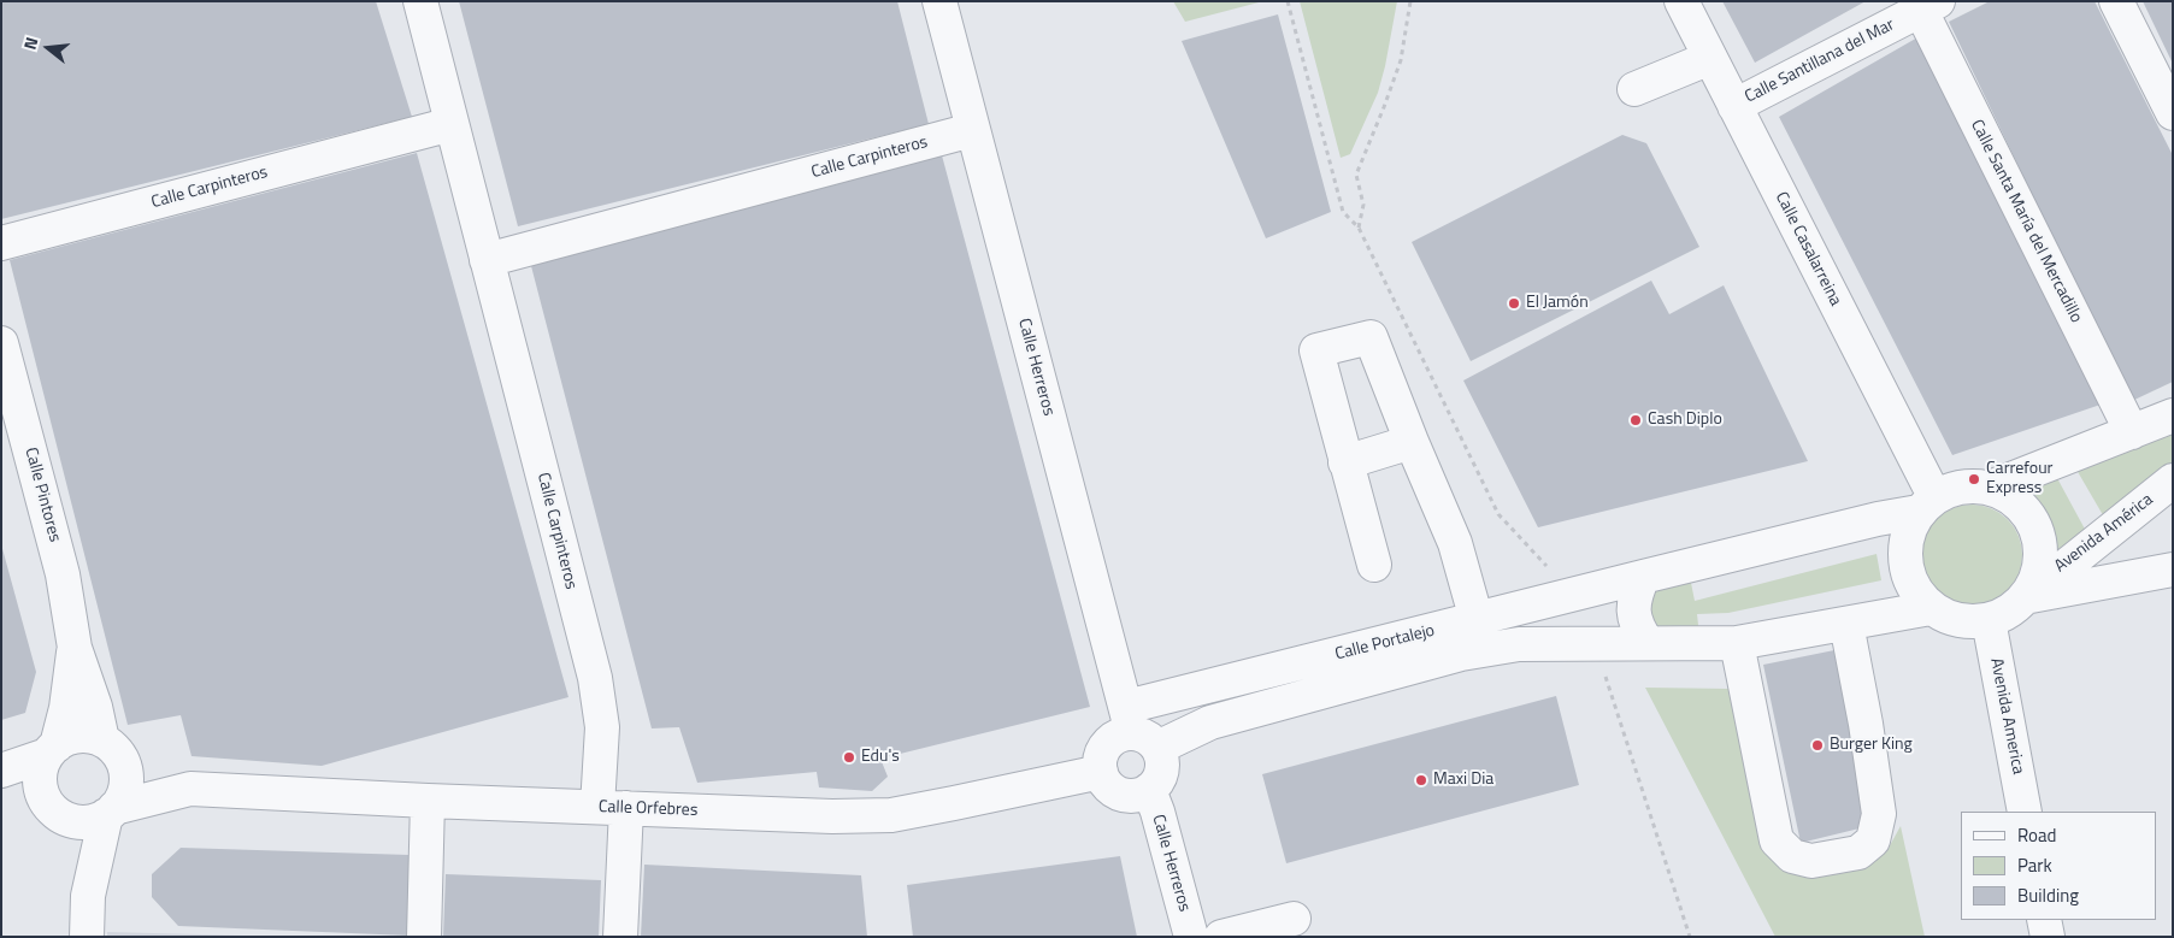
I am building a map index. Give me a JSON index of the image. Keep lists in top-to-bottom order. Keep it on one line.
{"streets":{"street":["Calle Santillana del Mar","Calle Carpinteros","Calle Santa María del Mercadillo","Calle Casalarreina","Calle Herreros","Calle Pintores","Avenida América","Calle Portalejo","Avenida America","Calle Orfebres"]},"crossings":[["Calle Santillana del Mar","Calle Santa María del Mercadillo"],["Calle Santillana del Mar","Calle Casalarreina"],["Calle Carpinteros","Calle Herreros"],["Calle Carpinteros","Calle Orfebres"],["Calle Casalarreina","Avenida América"],["Calle Casalarreina","Calle Portalejo"],["Calle Casalarreina","Avenida America"],["Calle Herreros","Calle Portalejo"],["Calle Herreros","Calle Orfebres"],["Calle Pintores","Calle Orfebres"],["Avenida América","Calle Portalejo"],["Avenida América","Avenida America"],["Calle Portalejo","Avenida America"],["Calle Portalejo","Calle Orfebres"]],"places":["El Jamón","Cash Diplo","Carrefour Express","Burger King","Edu's","Maxi Dia"],"legend":["Road","Park","Building"],"north":"left"}
